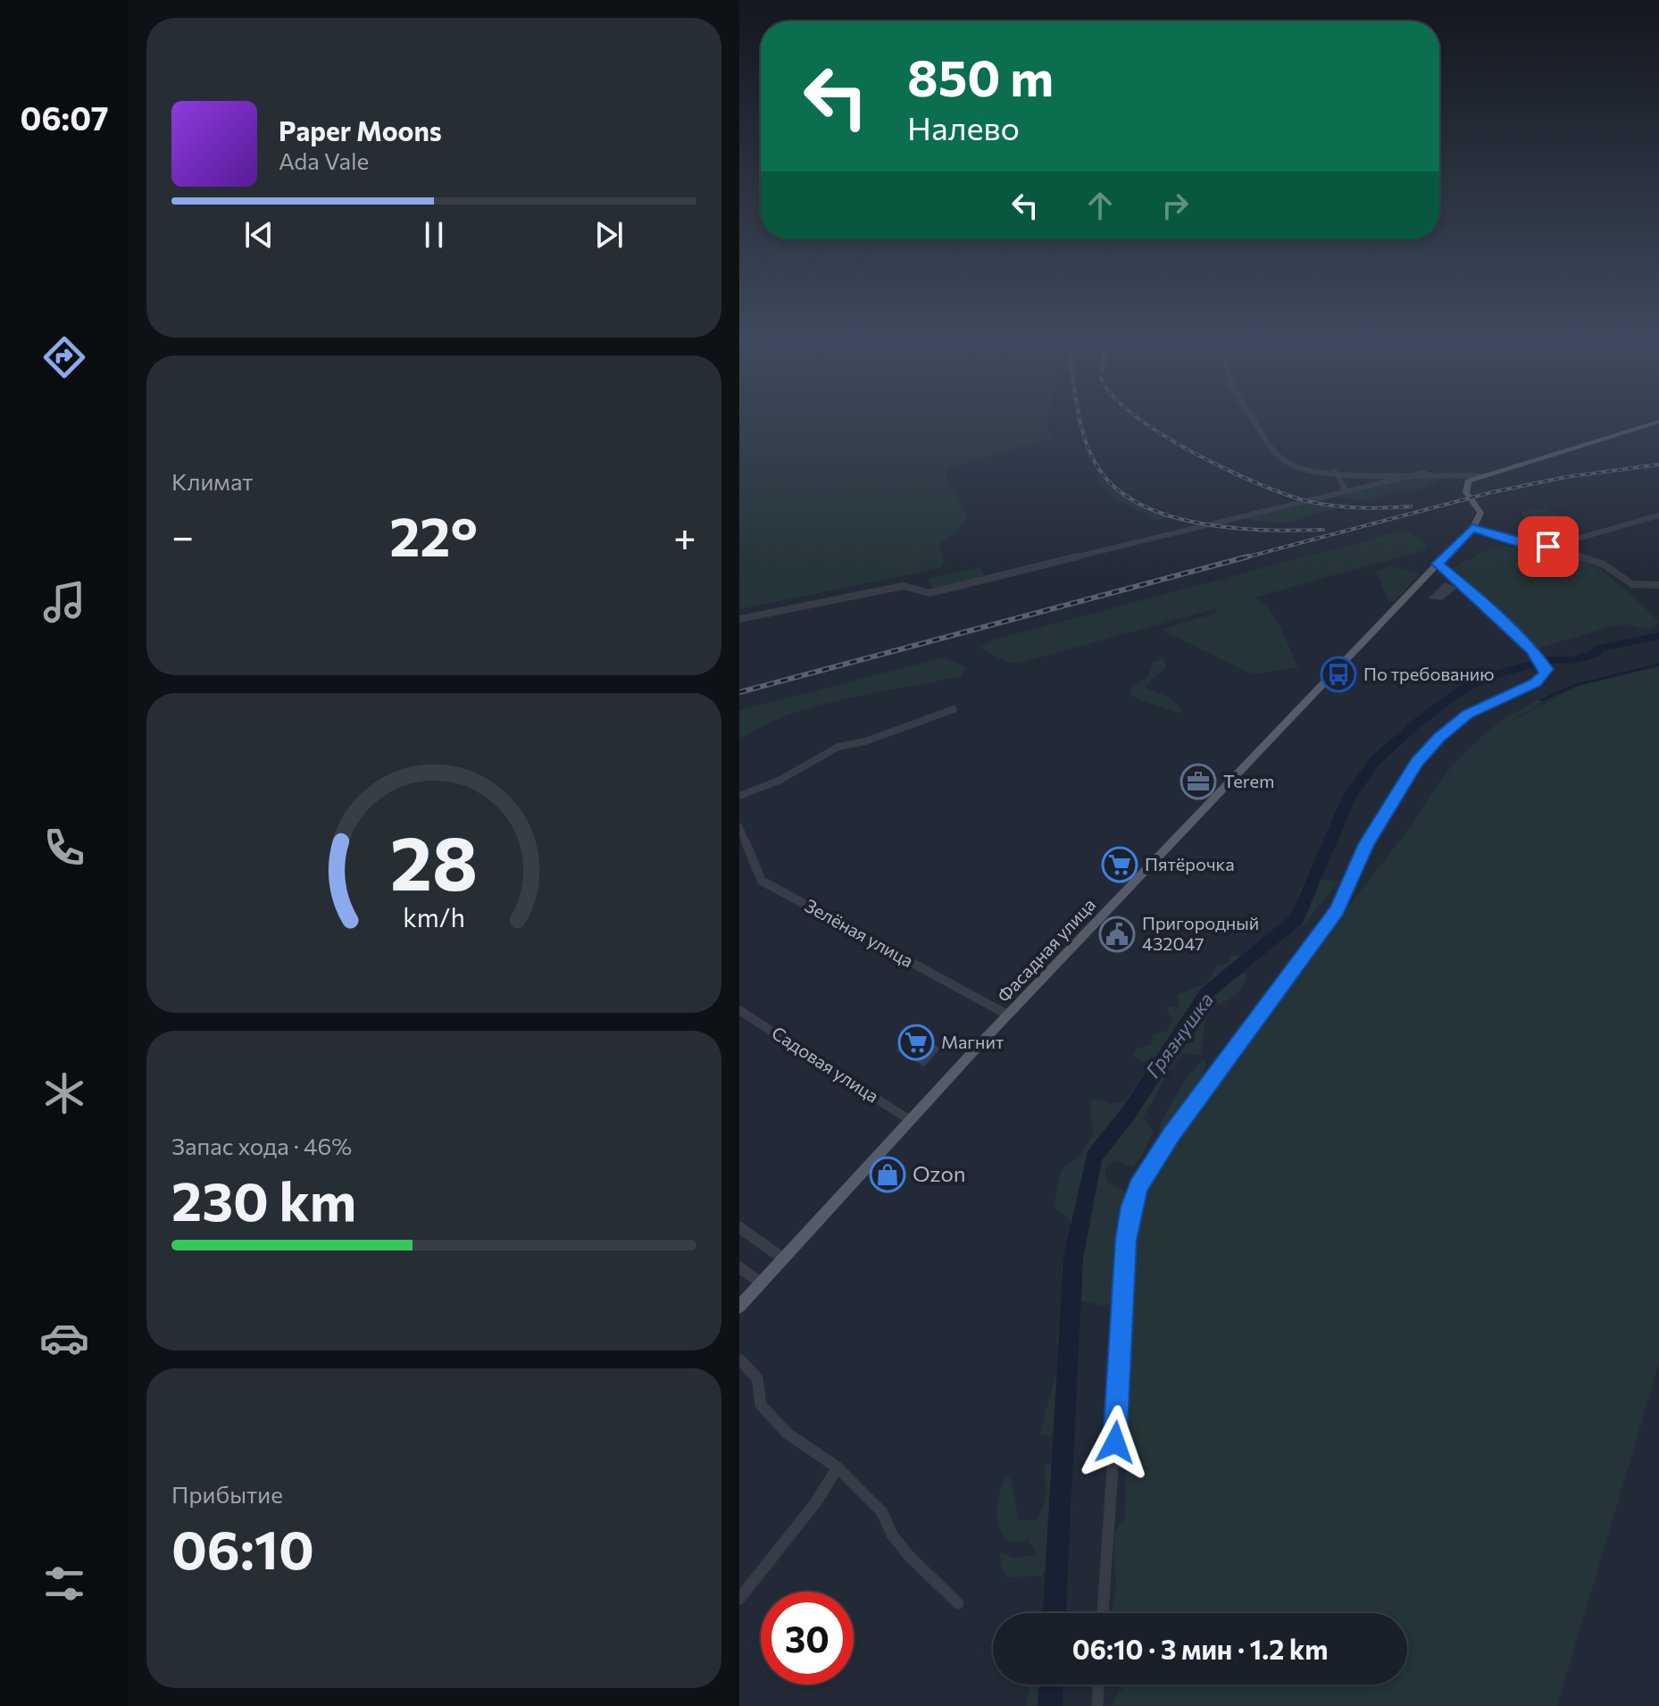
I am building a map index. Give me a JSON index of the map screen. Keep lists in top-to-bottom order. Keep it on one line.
{"streets":{"main road":["Фасадная улица"],"street":["Зелёная улица","Садовая улица"]},"crossings":[["Зелёная улица","Фасадная улица"],["Фасадная улица","Садовая улица"]],"water":["Грязнушка"],"places":{"bus stop":["По требованию"],"office":["Terem"],"supermarket":["Пятёрочка","Магнит"],"public building":["Пригородный 432047"],"shop":["Ozon"]},"page":{"tabs":"06:07","turn":["850 m","Налево"],"song":["Paper Moons","Ada Vale"],"tile":["Климат",["Запас хода · 46%","230 km"],["Прибытие","06:10"]],"heat":["−","22°","+"],"limit":"30","trip":"06:10 · 3 мин · 1.2 km","gauge":["28","km/h"]}}
